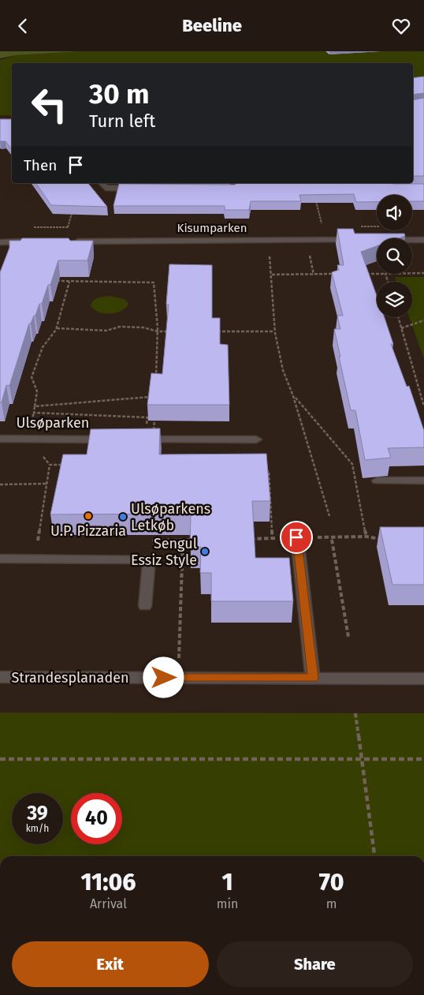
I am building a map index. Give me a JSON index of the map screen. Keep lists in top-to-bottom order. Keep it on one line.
{"streets":{"street":["Kisumparken","Ulsøparken","Strandesplanaden"]},"places":["U.P. Pizzaria","Ulsøparkens Letkøb","Sengul Essiz Style"],"page":{"header":"Beeline","turn":["30 m","Turn left"],"then":"Then","speed":"39 km/h","limit":"40","eta":["11:06","Arrival","1","min","70","m"],"buttons":["Exit","Share"]}}
